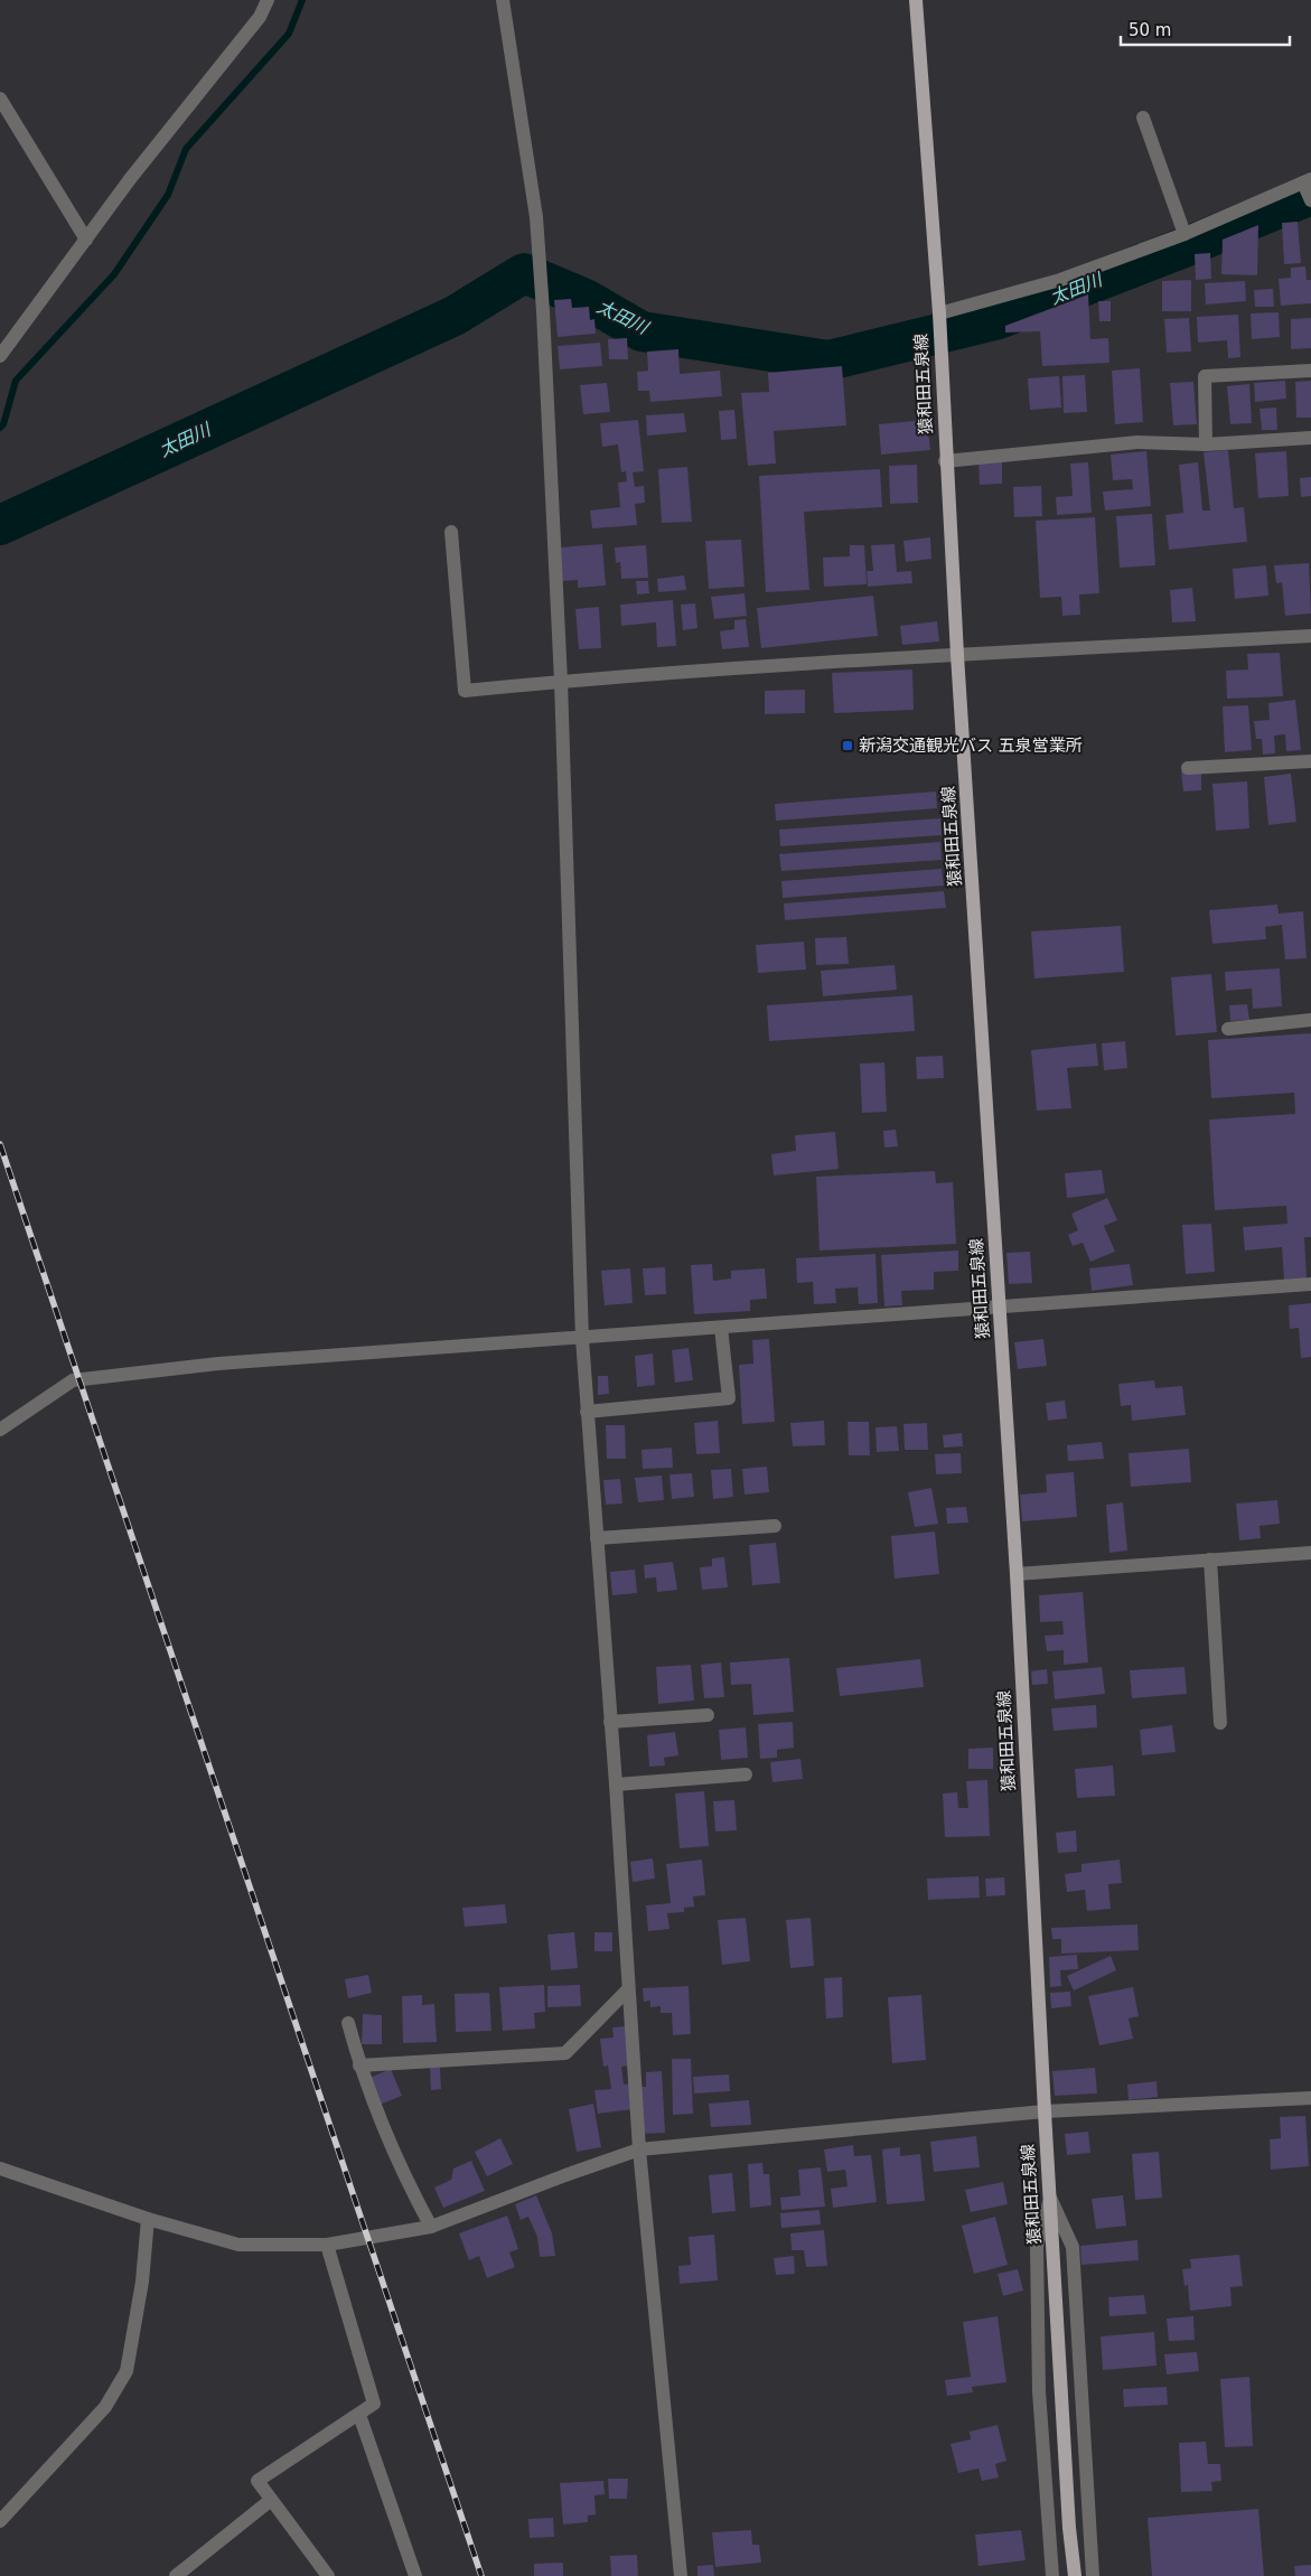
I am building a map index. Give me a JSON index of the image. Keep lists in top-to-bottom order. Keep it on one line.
{"streets":{"main road":["猿和田五泉線"]},"water":["太田川"],"places":{"transit":["新潟交通観光バス 五泉営業所"]},"scale_bar":"50 m"}
